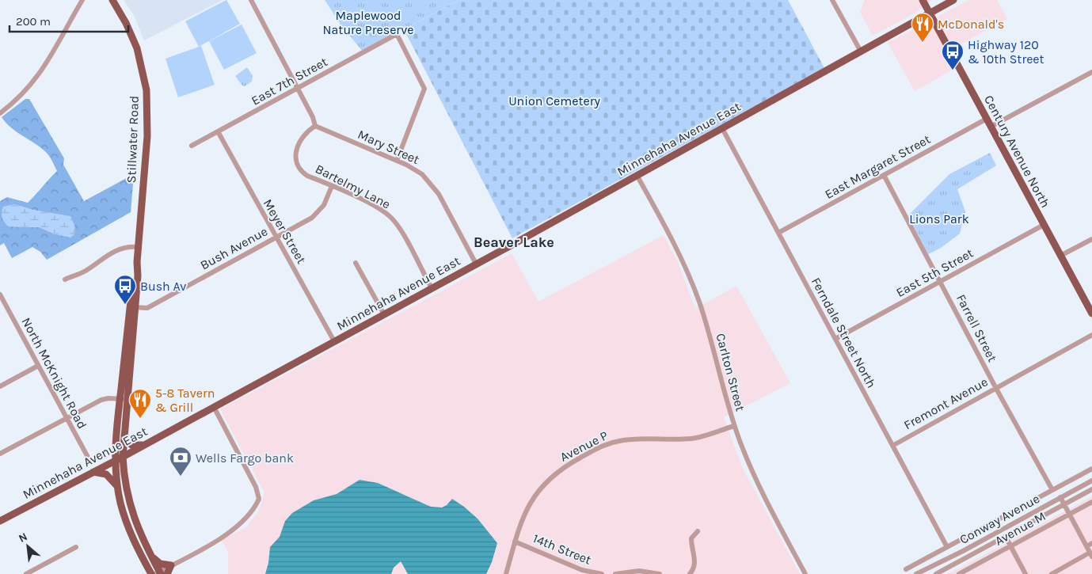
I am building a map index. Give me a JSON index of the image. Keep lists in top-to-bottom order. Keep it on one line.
{"streets":{"main road":["Minnehaha Avenue East","Stillwater Road","Century Avenue North"],"street":["East 7th Street","Mary Street","East Margaret Street","Bartelmy Lane","Meyer Street","Bush Avenue","East 5th Street","Farrell Street","Ferndale Street North","Carlton Street","North McKnight Road","Fremont Avenue","Avenue P","Conway Avenue","Avenue M","14th Street"]},"crossings":[["East 7th Street","Mary Street"],["East 7th Street","Meyer Street"],["Minnehaha Avenue East","Stillwater Road"],["Minnehaha Avenue East","Mary Street"],["Minnehaha Avenue East","Century Avenue North"],["Minnehaha Avenue East","Bartelmy Lane"],["Minnehaha Avenue East","Meyer Street"],["Minnehaha Avenue East","Ferndale Street North"],["Minnehaha Avenue East","Carlton Street"],["Stillwater Road","Bush Avenue"],["Mary Street","Bartelmy Lane"],["Century Avenue North","East Margaret Street"],["Century Avenue North","East 5th Street"],["East Margaret Street","Farrell Street"],["East Margaret Street","Ferndale Street North"],["Bartelmy Lane","Bush Avenue"],["Meyer Street","Bush Avenue"],["East 5th Street","Farrell Street"],["East 5th Street","Ferndale Street North"],["Farrell Street","Fremont Avenue"],["Ferndale Street North","Fremont Avenue"],["Carlton Street","Avenue P"],["Avenue P","14th Street"]],"districts":["Beaver Lake"],"parks":["Maplewood Nature Preserve","Union Cemetery","Lions Park"],"places":{"restaurant":["McDonald's","5-8 Tavern & Grill"],"bus stop":["Highway 120 & 10th Street","Bush Av"],"bank":["Wells Fargo bank"]},"scale_bar":"200 m","north":"top left"}
